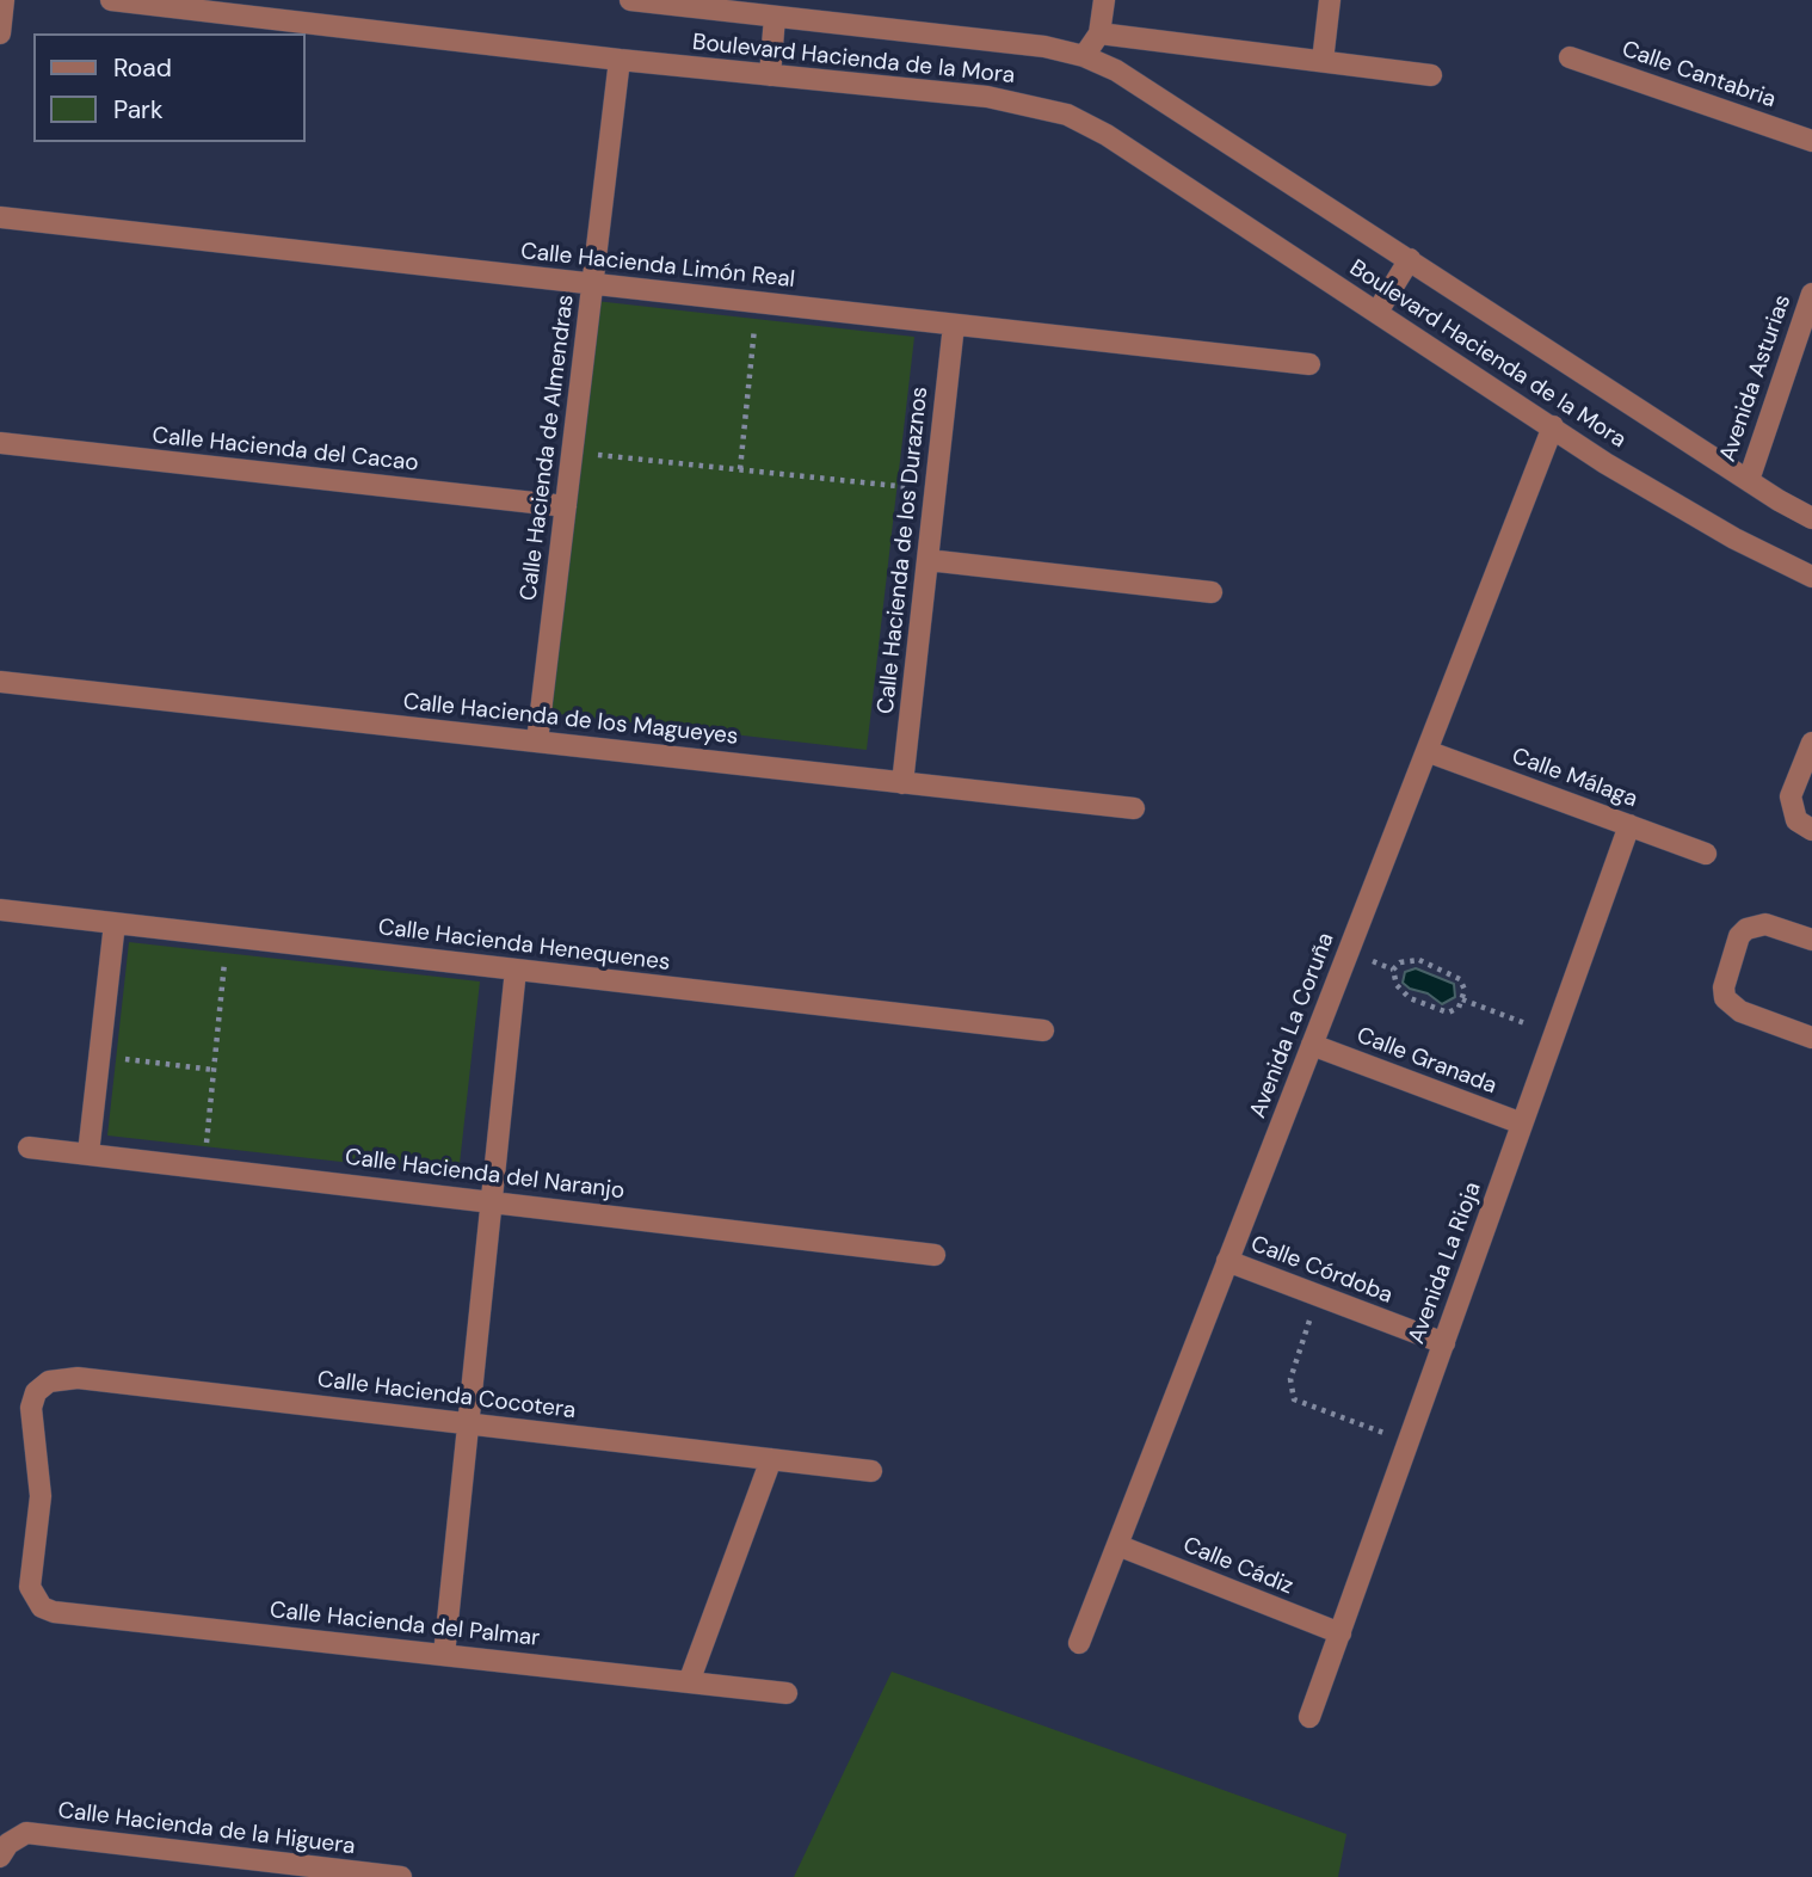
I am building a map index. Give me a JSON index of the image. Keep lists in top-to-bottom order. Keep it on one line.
{"streets":{"street":["Boulevard Hacienda de la Mora","Calle Cantabria","Calle Hacienda Limón Real","Avenida Asturias","Calle Hacienda de Almendras","Calle Hacienda del Cacao","Calle Hacienda de los Duraznos","Calle Hacienda de los Magueyes","Calle Málaga","Calle Hacienda Henequenes","Avenida La Coruña","Calle Granada","Calle Hacienda del Naranjo","Avenida La Rioja","Calle Córdoba","Calle Hacienda Cocotera","Calle Cádiz","Calle Hacienda del Palmar","Calle Hacienda de la Higuera"]},"crossings":[["Boulevard Hacienda de la Mora","Avenida Asturias"],["Boulevard Hacienda de la Mora","Calle Hacienda de Almendras"],["Boulevard Hacienda de la Mora","Avenida La Coruña"],["Calle Hacienda Limón Real","Calle Hacienda de Almendras"],["Calle Hacienda Limón Real","Calle Hacienda de los Duraznos"],["Calle Hacienda de Almendras","Calle Hacienda del Cacao"],["Calle Hacienda de Almendras","Calle Hacienda de los Magueyes"],["Calle Hacienda de los Duraznos","Calle Hacienda de los Magueyes"],["Calle Málaga","Avenida La Coruña"],["Calle Málaga","Avenida La Rioja"],["Avenida La Coruña","Calle Granada"],["Avenida La Coruña","Calle Córdoba"],["Avenida La Coruña","Calle Cádiz"],["Calle Granada","Avenida La Rioja"],["Avenida La Rioja","Calle Córdoba"],["Avenida La Rioja","Calle Cádiz"],["Calle Hacienda Cocotera","Calle Hacienda del Palmar"]],"legend":["Road","Park"]}
